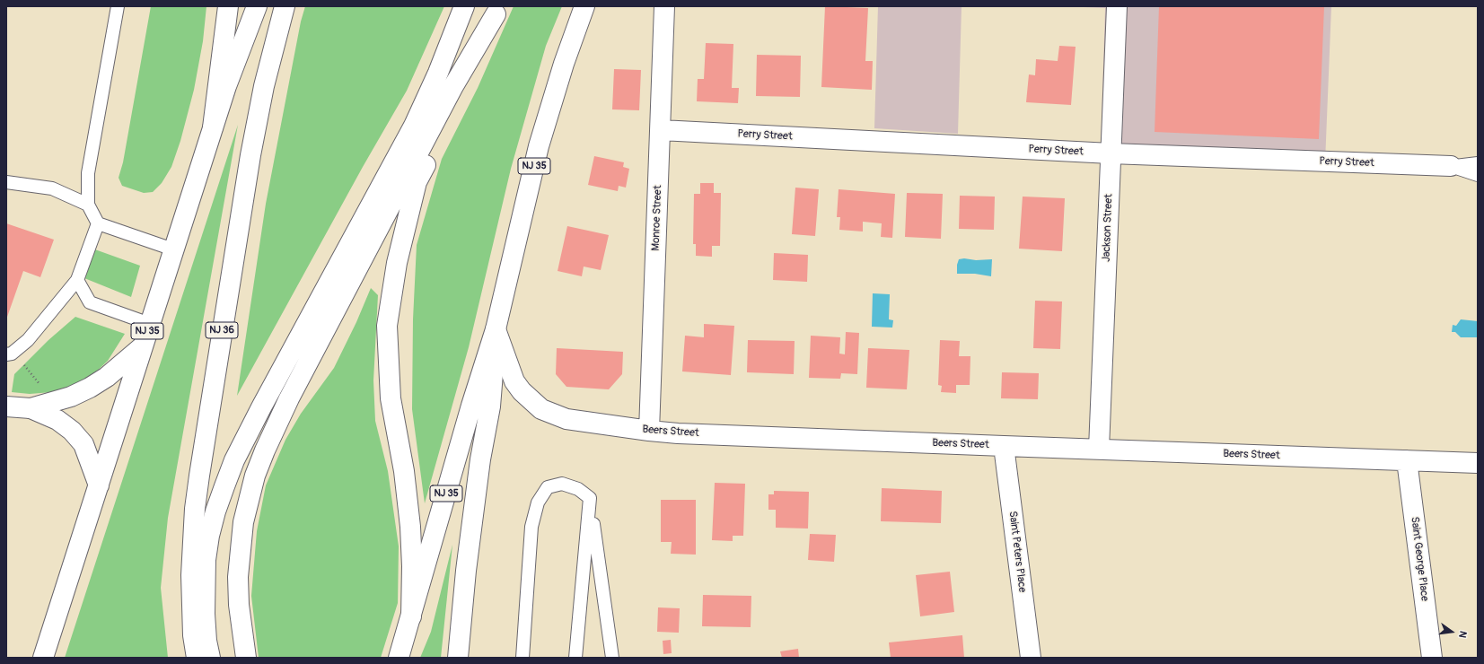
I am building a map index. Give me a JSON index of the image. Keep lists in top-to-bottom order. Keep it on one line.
{"streets":{"main road":["Perry Street","NJ 35","Monroe Street","Jackson Street","NJ 36","Beers Street","Saint Peters Place","Saint George Place"]},"crossings":[["Perry Street","Monroe Street"],["Perry Street","Jackson Street"],["NJ 35","Beers Street"],["Monroe Street","Beers Street"],["Jackson Street","Beers Street"],["Beers Street","Saint Peters Place"],["Beers Street","Saint George Place"]],"north":"right"}
